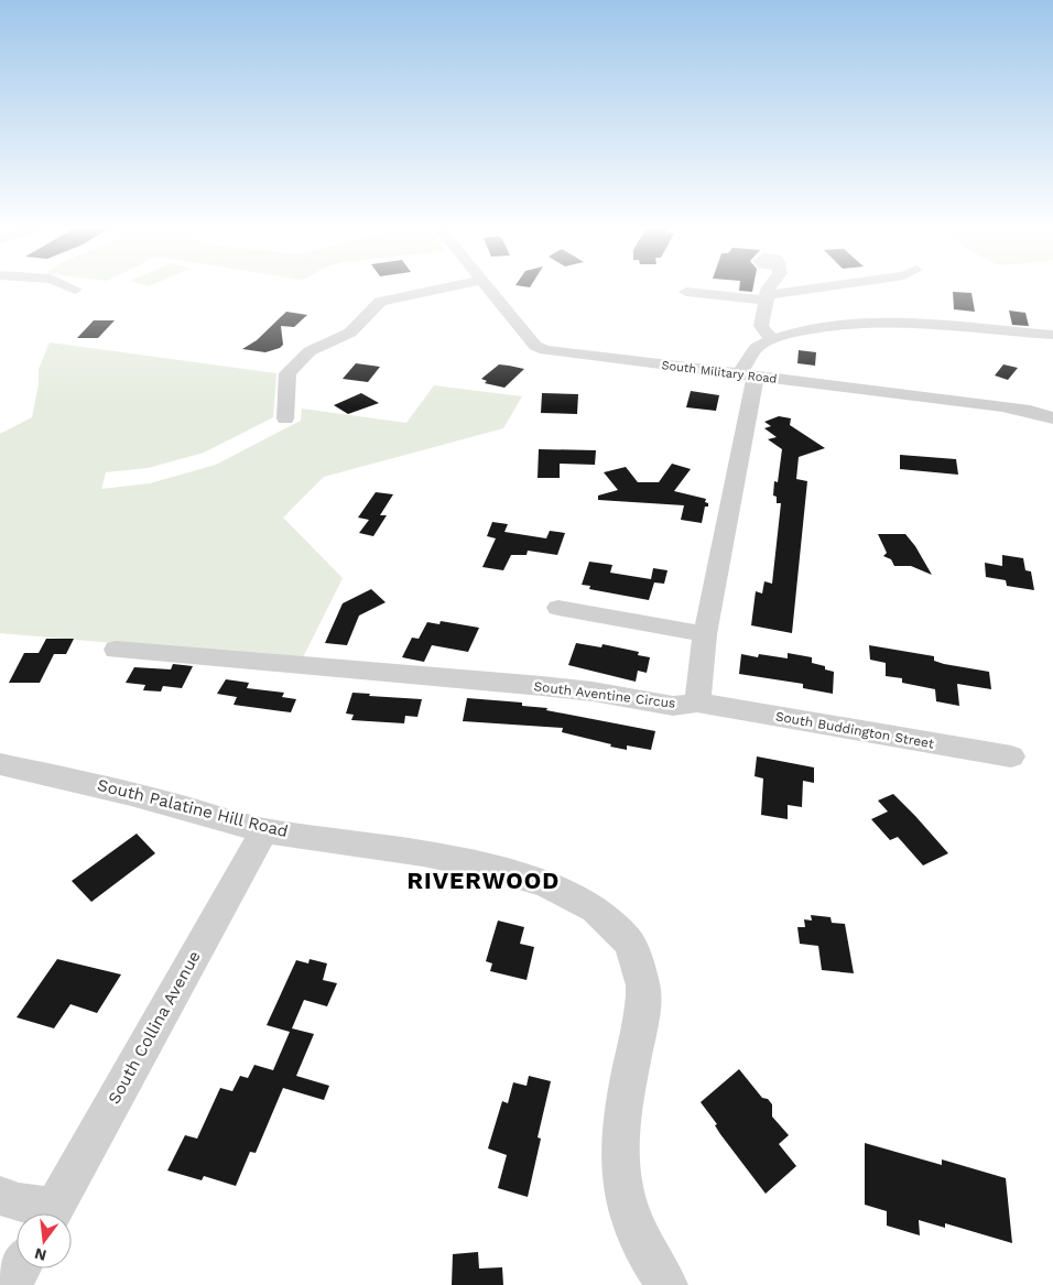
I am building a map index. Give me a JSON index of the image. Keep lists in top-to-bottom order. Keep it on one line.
{"streets":{"street":["South Military Road","South Aventine Circus","South Buddington Street","South Palatine Hill Road","South Collina Avenue"]},"crossings":[["South Aventine Circus","South Buddington Street"],["South Palatine Hill Road","South Collina Avenue"]],"districts":["RIVERWOOD"],"north":"bottom"}
